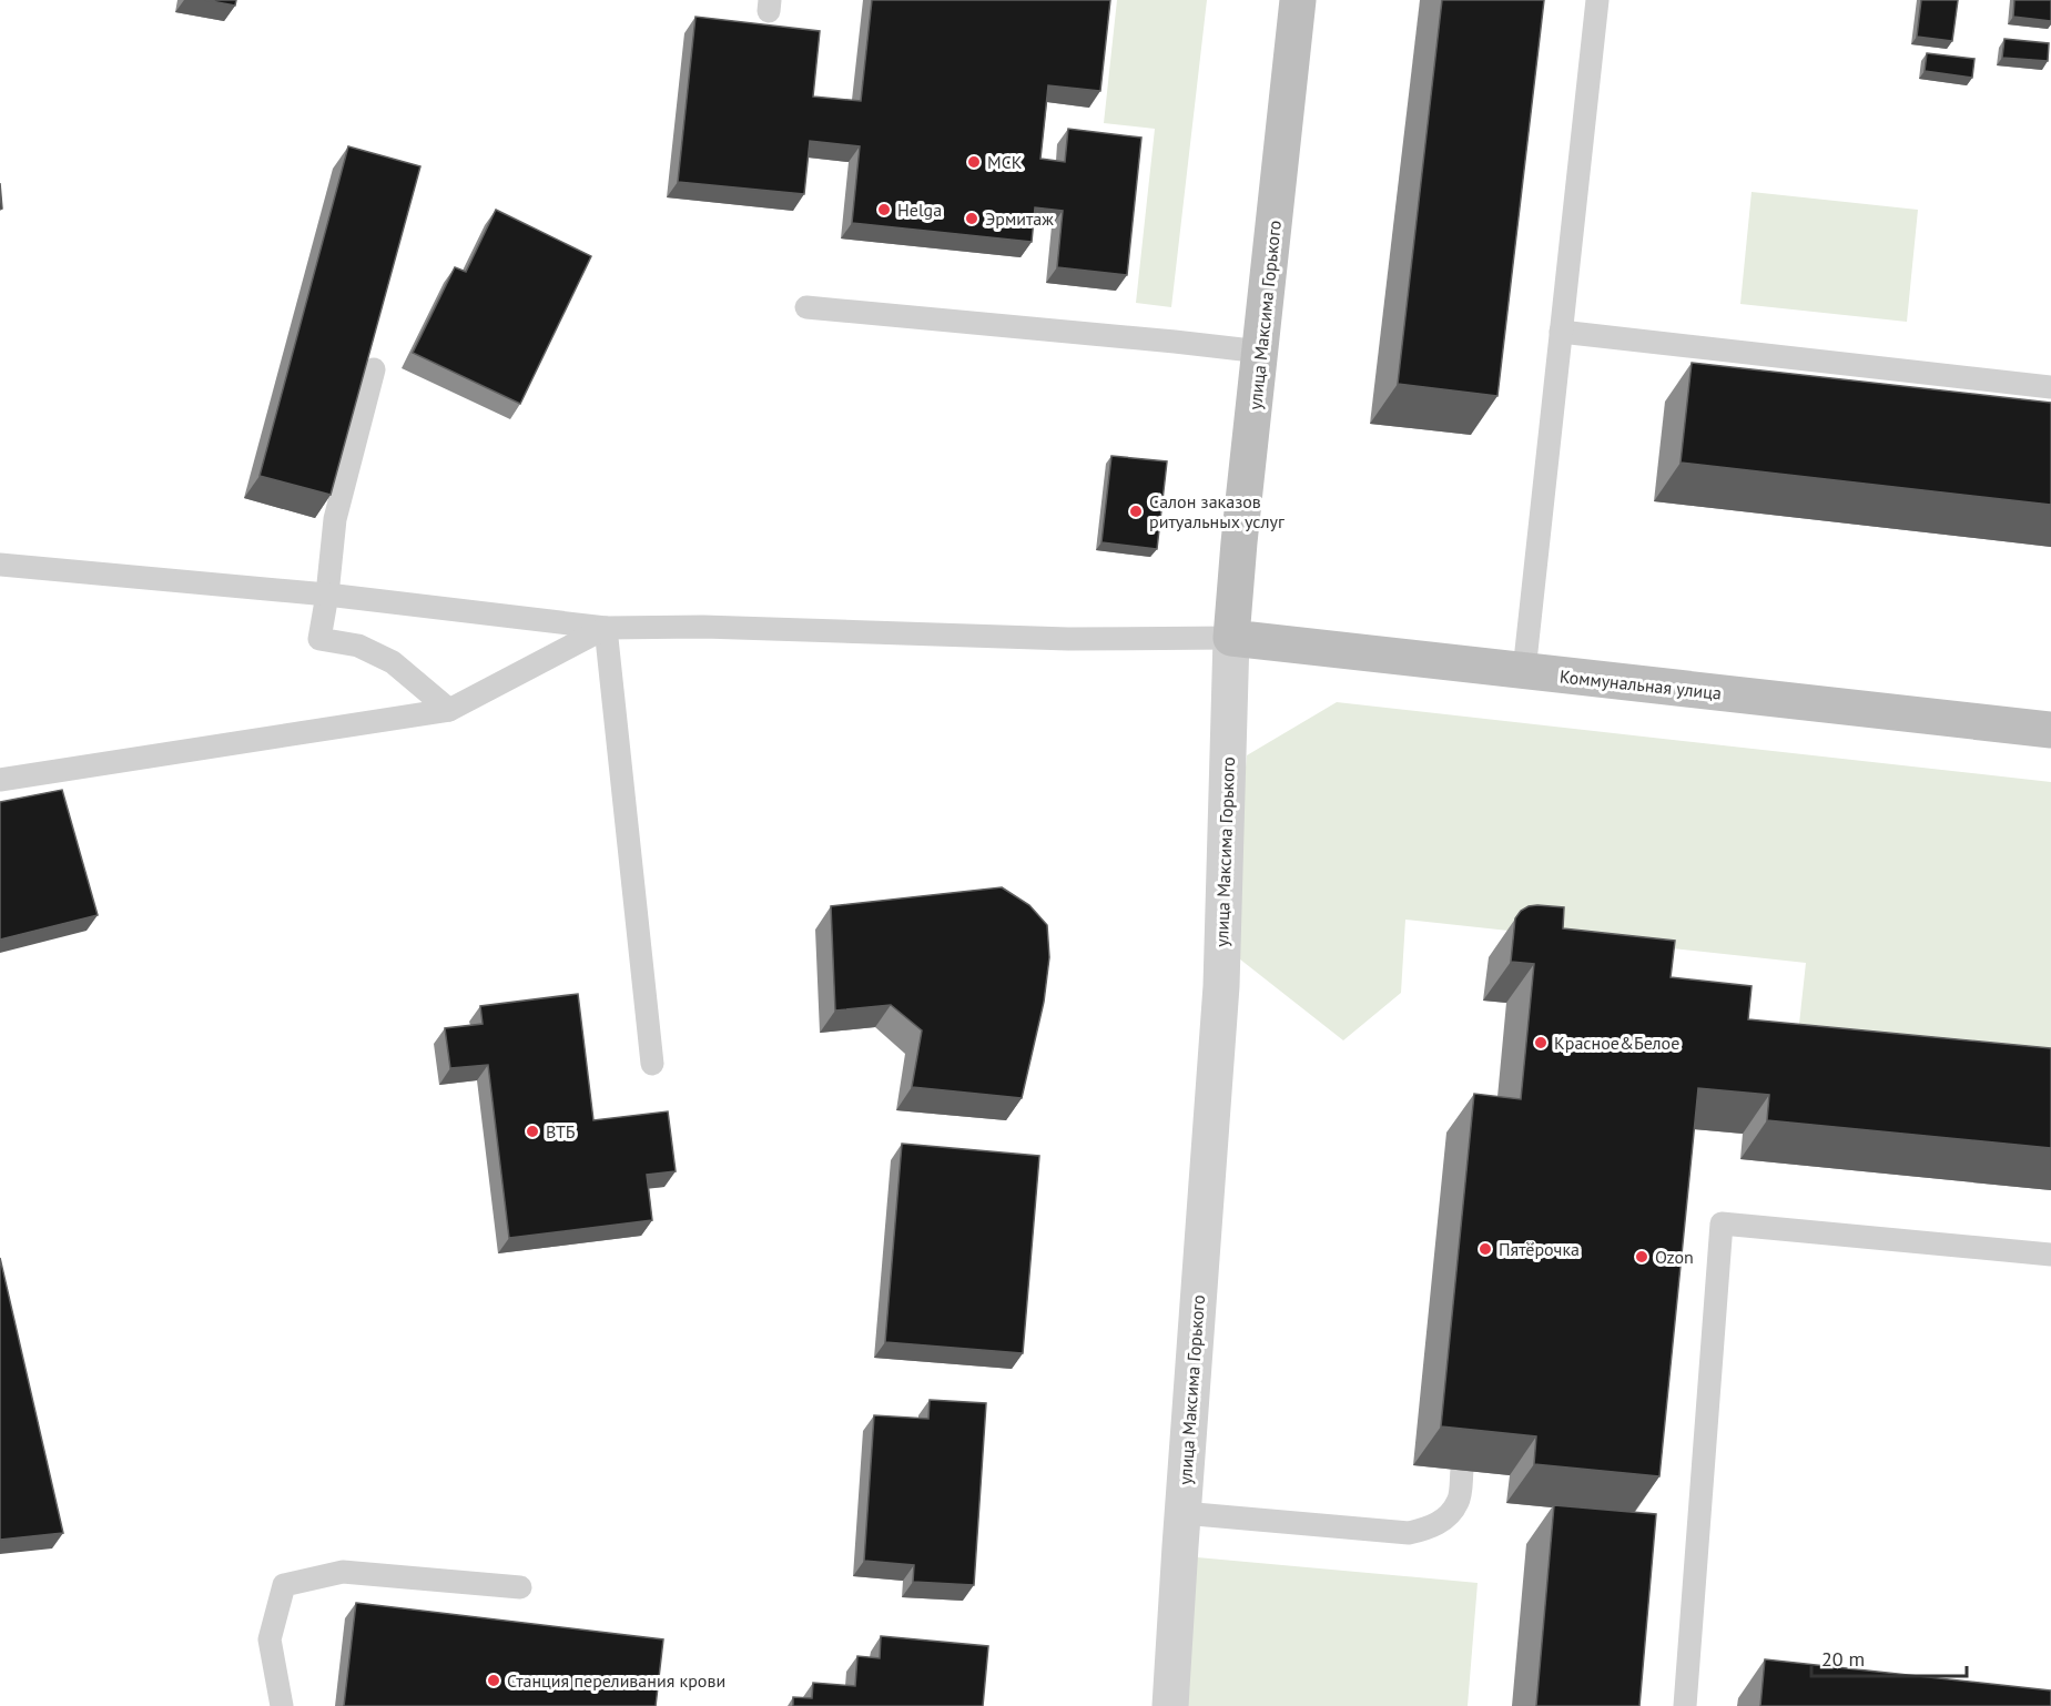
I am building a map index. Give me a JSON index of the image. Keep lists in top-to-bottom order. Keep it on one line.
{"streets":{"main road":["улица Максима Горького","Коммунальная улица"]},"crossings":[["улица Максима Горького","Коммунальная улица"]],"places":["МСК","Helga","Эрмитаж","Салон заказов ритуальных услуг","Красное&Белое","ВТБ","Пятёрочка","Ozon","Станция переливания крови"],"scale_bar":"20 m"}
